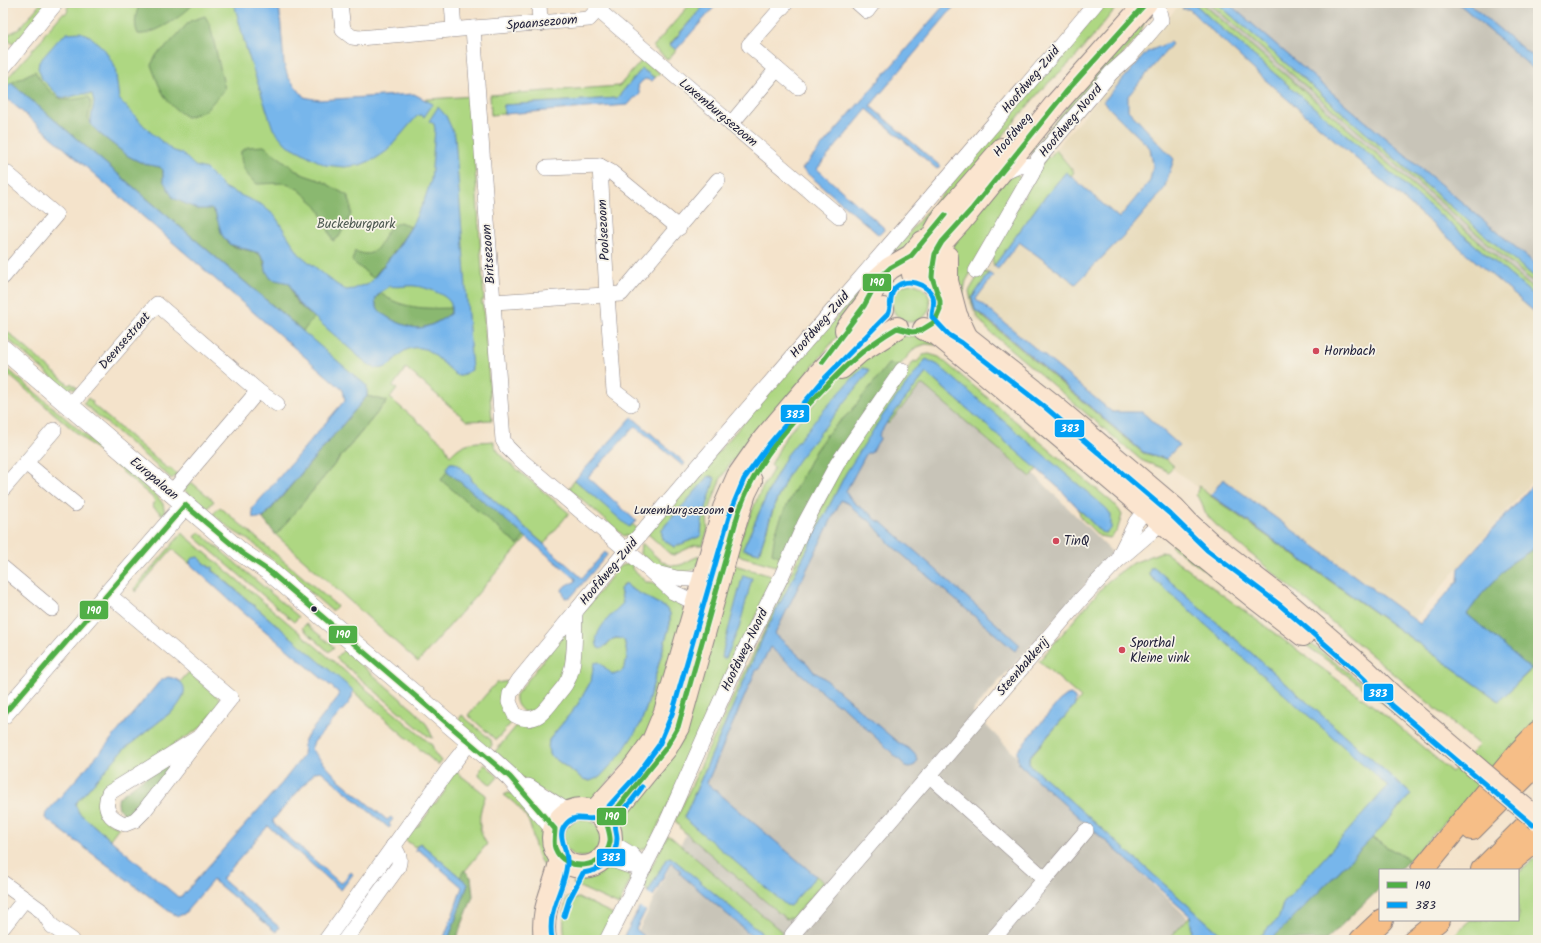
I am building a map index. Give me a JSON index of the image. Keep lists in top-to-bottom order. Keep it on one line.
{"streets":{"main road":["Hoofdweg"],"street":["Spaansezoom","Hoofdweg-Zuid","Luxemburgsezoom","Hoofdweg-Noord","Poolsezoom","Britsezoom","Deensestraat","Europalaan","Steenbakkerij"]},"crossings":[["Spaansezoom","Luxemburgsezoom"],["Spaansezoom","Britsezoom"],["Hoofdweg-Zuid","Britsezoom"],["Deensestraat","Europalaan"]],"parks":["Buckeburgpark"],"places":["Hornbach","Luxemburgsezoom","TinQ","Sporthal Kleine vink"],"lines":["transit line 190","transit line 383"],"legend":["190","383"]}
